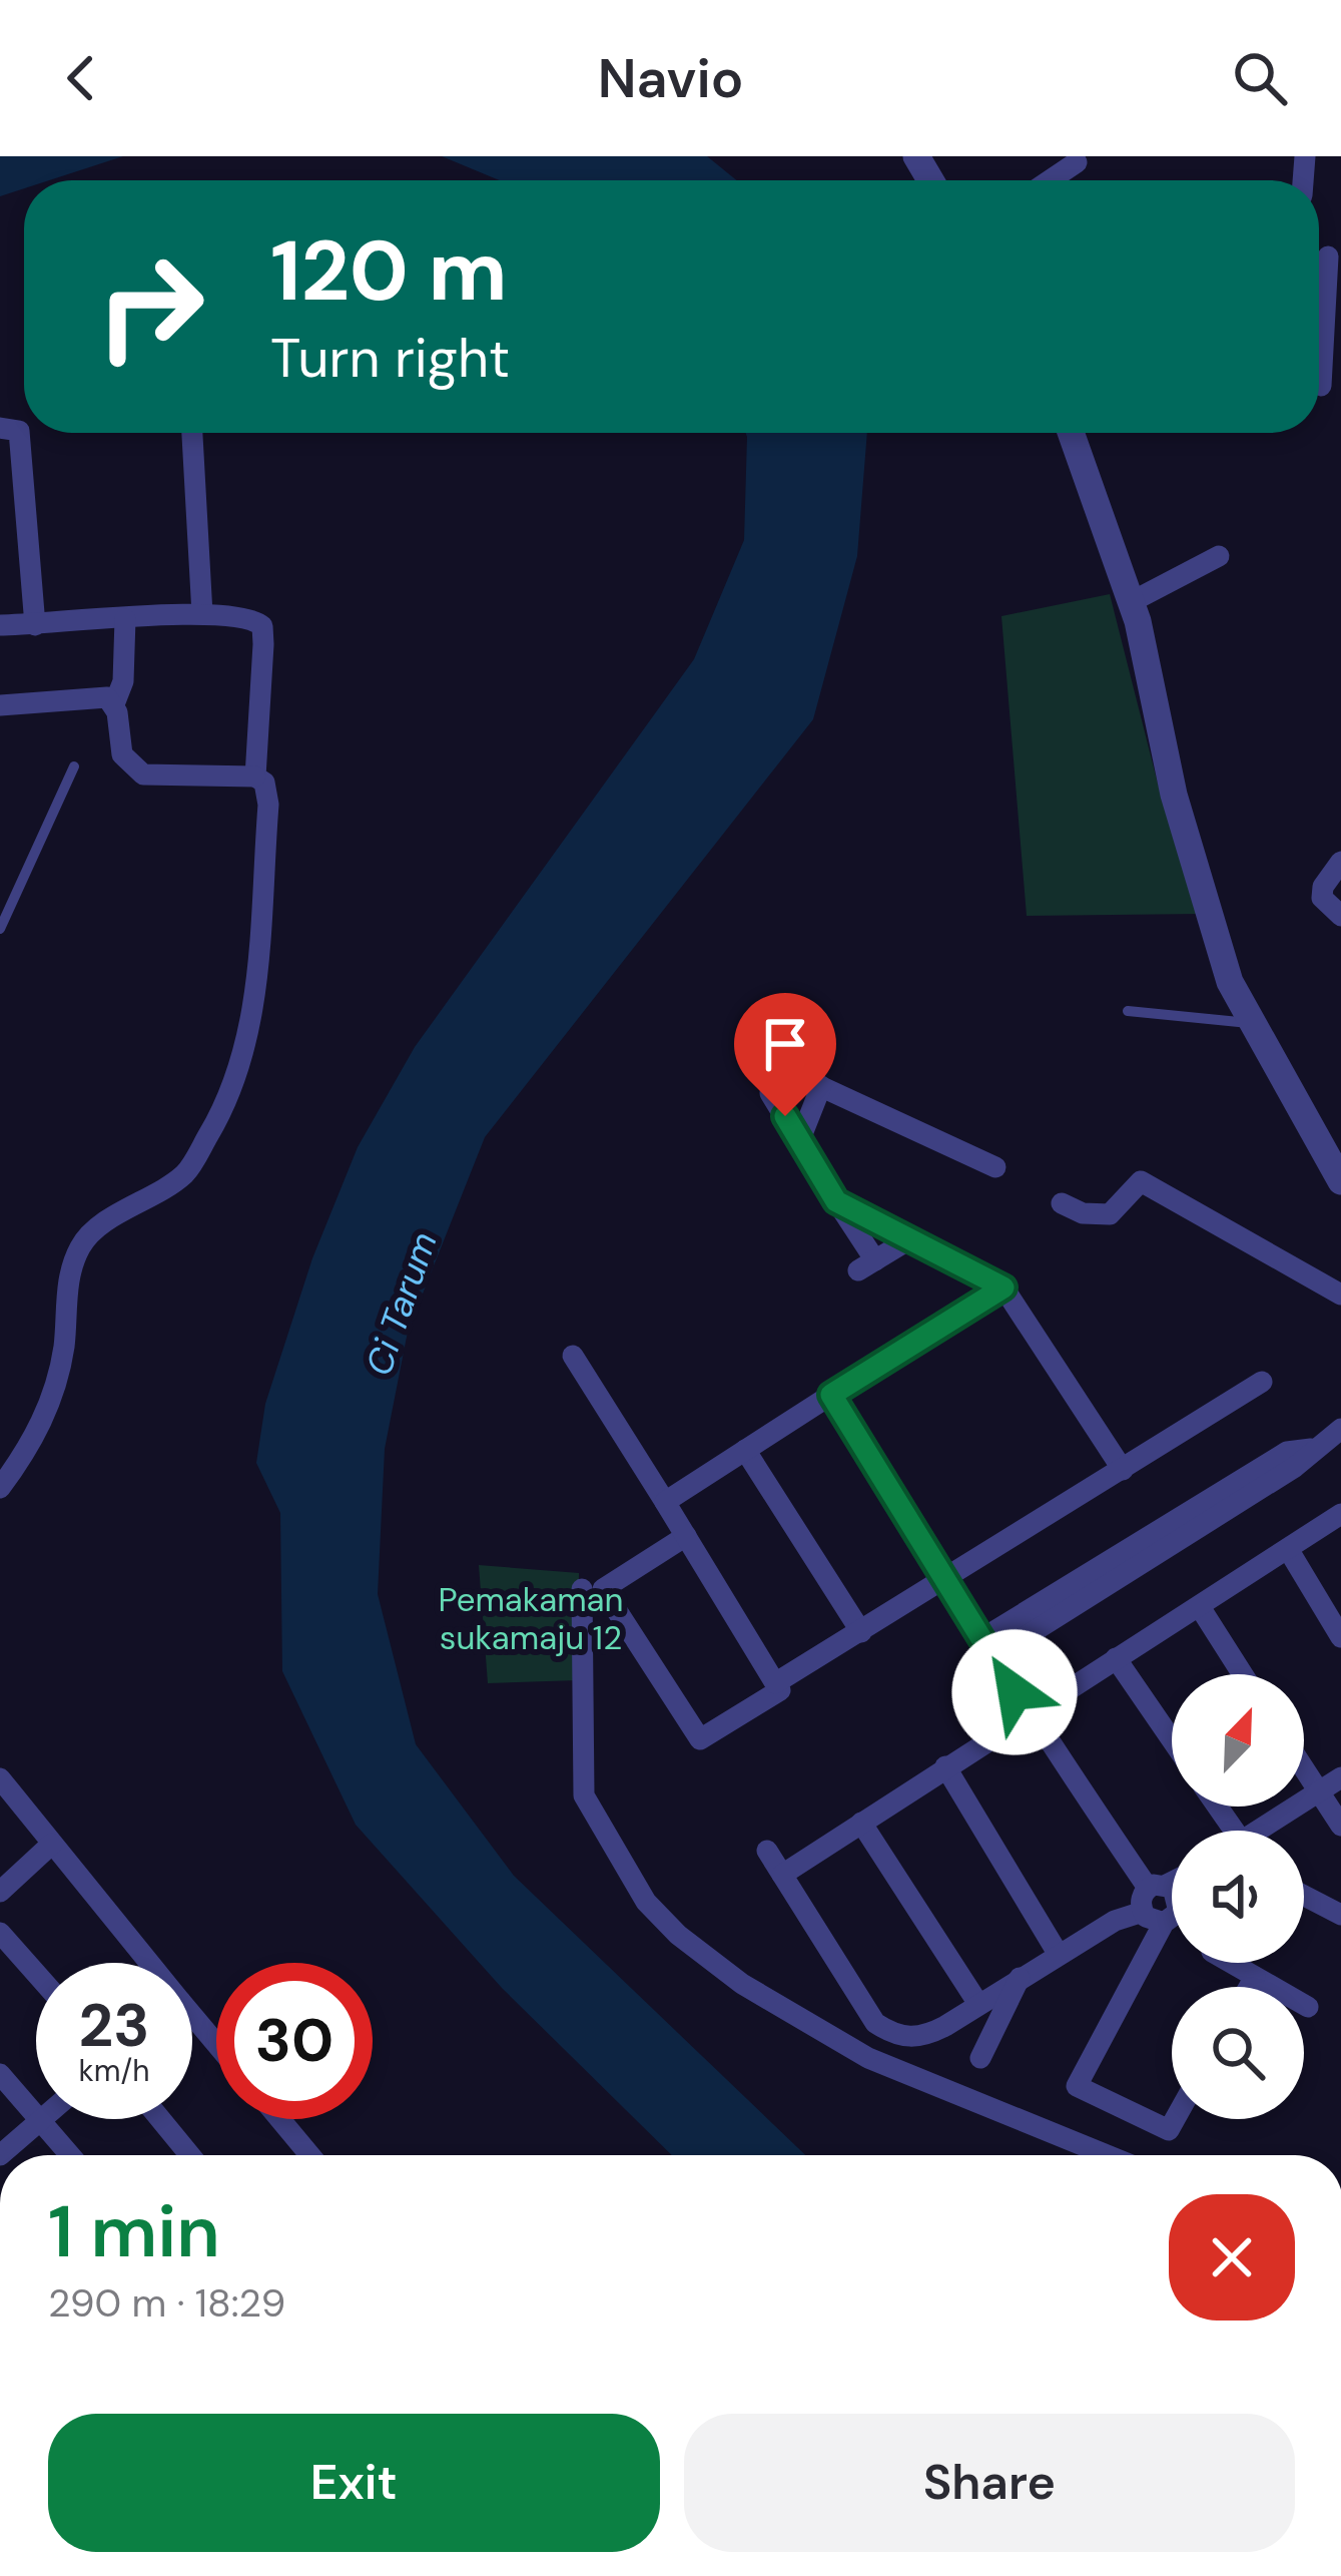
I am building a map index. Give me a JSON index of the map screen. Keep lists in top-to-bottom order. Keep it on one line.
{"water":["Ci Tarum"],"parks":["Pemakaman sukamaju 12"],"north":"top right","page":{"header":"Navio","turn":["120 m","Turn right"],"speed":"23 km/h","limit":"30","heading":["1 min","290 m · 18:29"],"buttons":["Exit","Share"]}}
